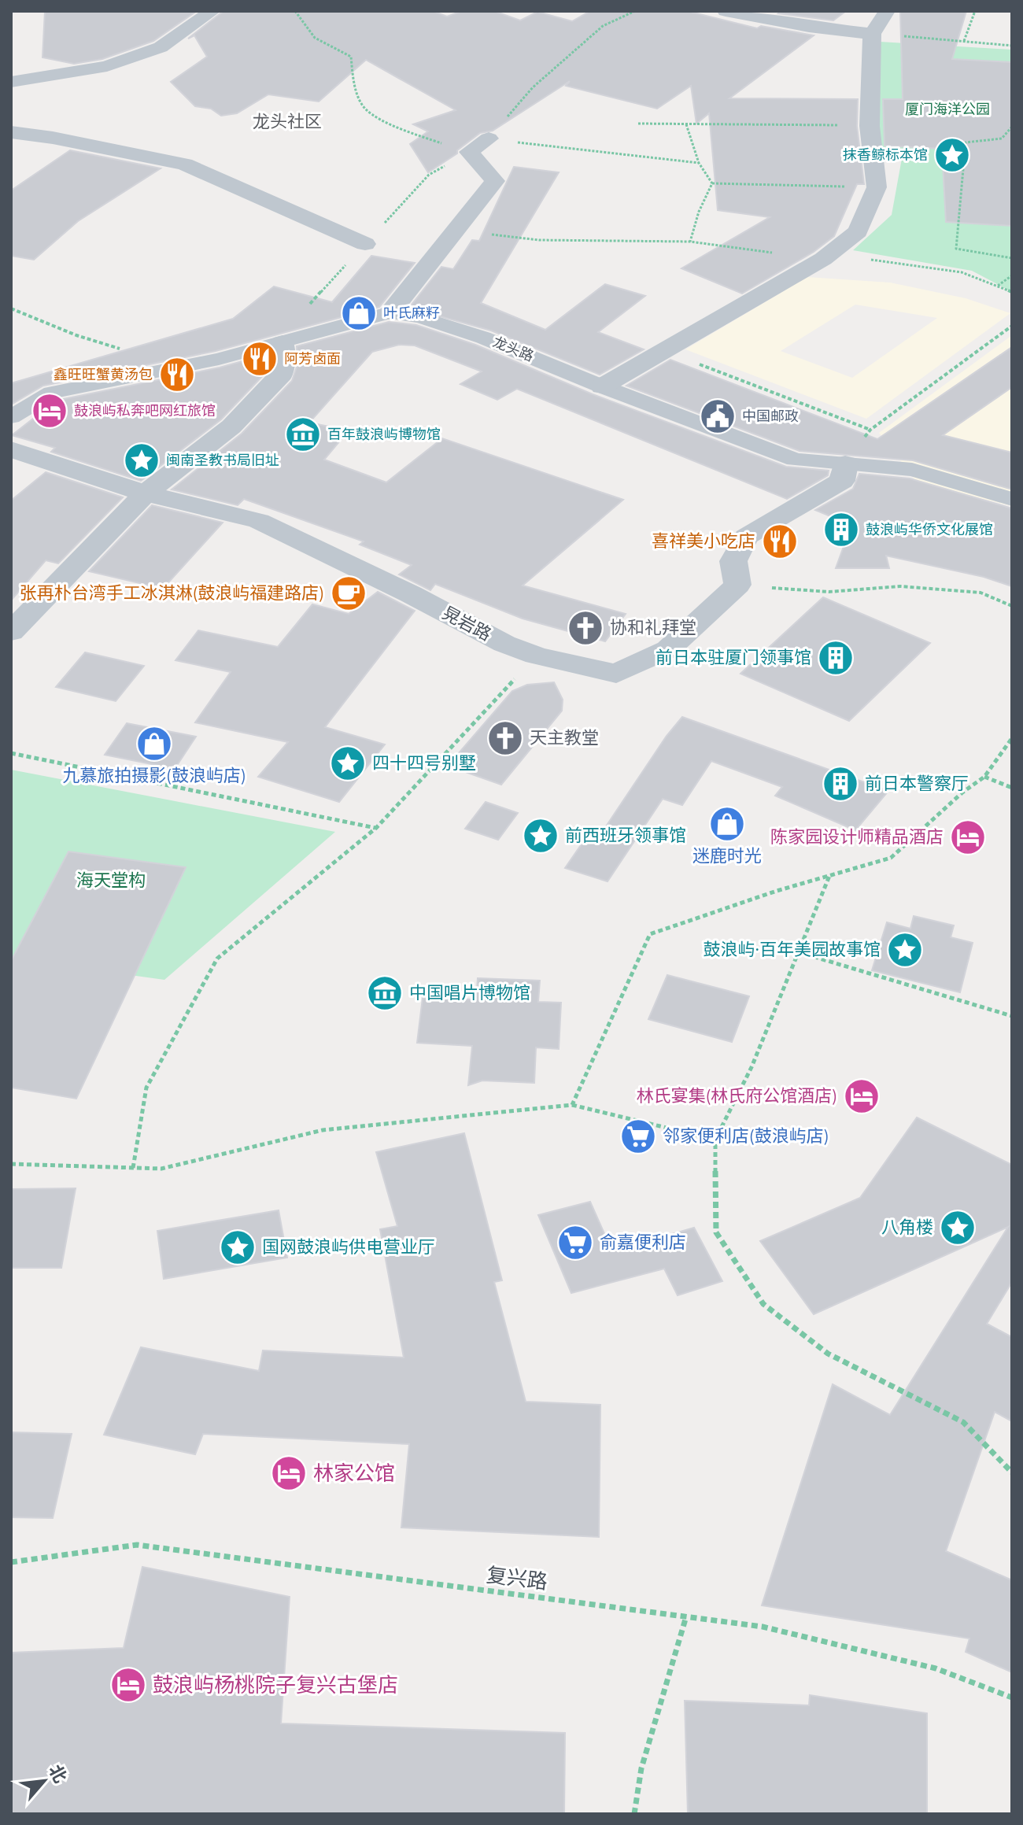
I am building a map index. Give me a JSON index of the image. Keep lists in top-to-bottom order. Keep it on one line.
{"streets":{"street":["龙头路","晃岩路"],"path":["复兴路"]},"districts":["龙头社区"],"parks":["厦门海洋公园","海天堂构"],"places":{"place":["抹香鲸标本馆","闽南圣教书局旧址","四十四号别墅","前西班牙领事馆","鼓浪屿·百年美园故事馆","八角楼","国网鼓浪屿供电营业厅"],"shop":["叶氏麻籽","九慕旅拍摄影(鼓浪屿店)","迷鹿时光"],"restaurant":["阿芳卤面","鑫旺旺蟹黄汤包","喜祥美小吃店"],"hotel":["鼓浪屿私奔吧网红旅馆","陈家园设计师精品酒店","林氏宴集(林氏府公馆酒店)","林家公馆","鼓浪屿杨桃院子复兴古堡店"],"public building":["中国邮政"],"museum":["百年鼓浪屿博物馆","中国唱片博物馆"],"building":["鼓浪屿华侨文化展馆","前日本驻厦门领事馆","前日本警察厅"],"cafe":["张再朴台湾手工冰淇淋(鼓浪屿福建路店)"],"church":["协和礼拜堂","天主教堂"],"supermarket":["邻家便利店(鼓浪屿店)","俞嘉便利店"]},"north":"top right"}
